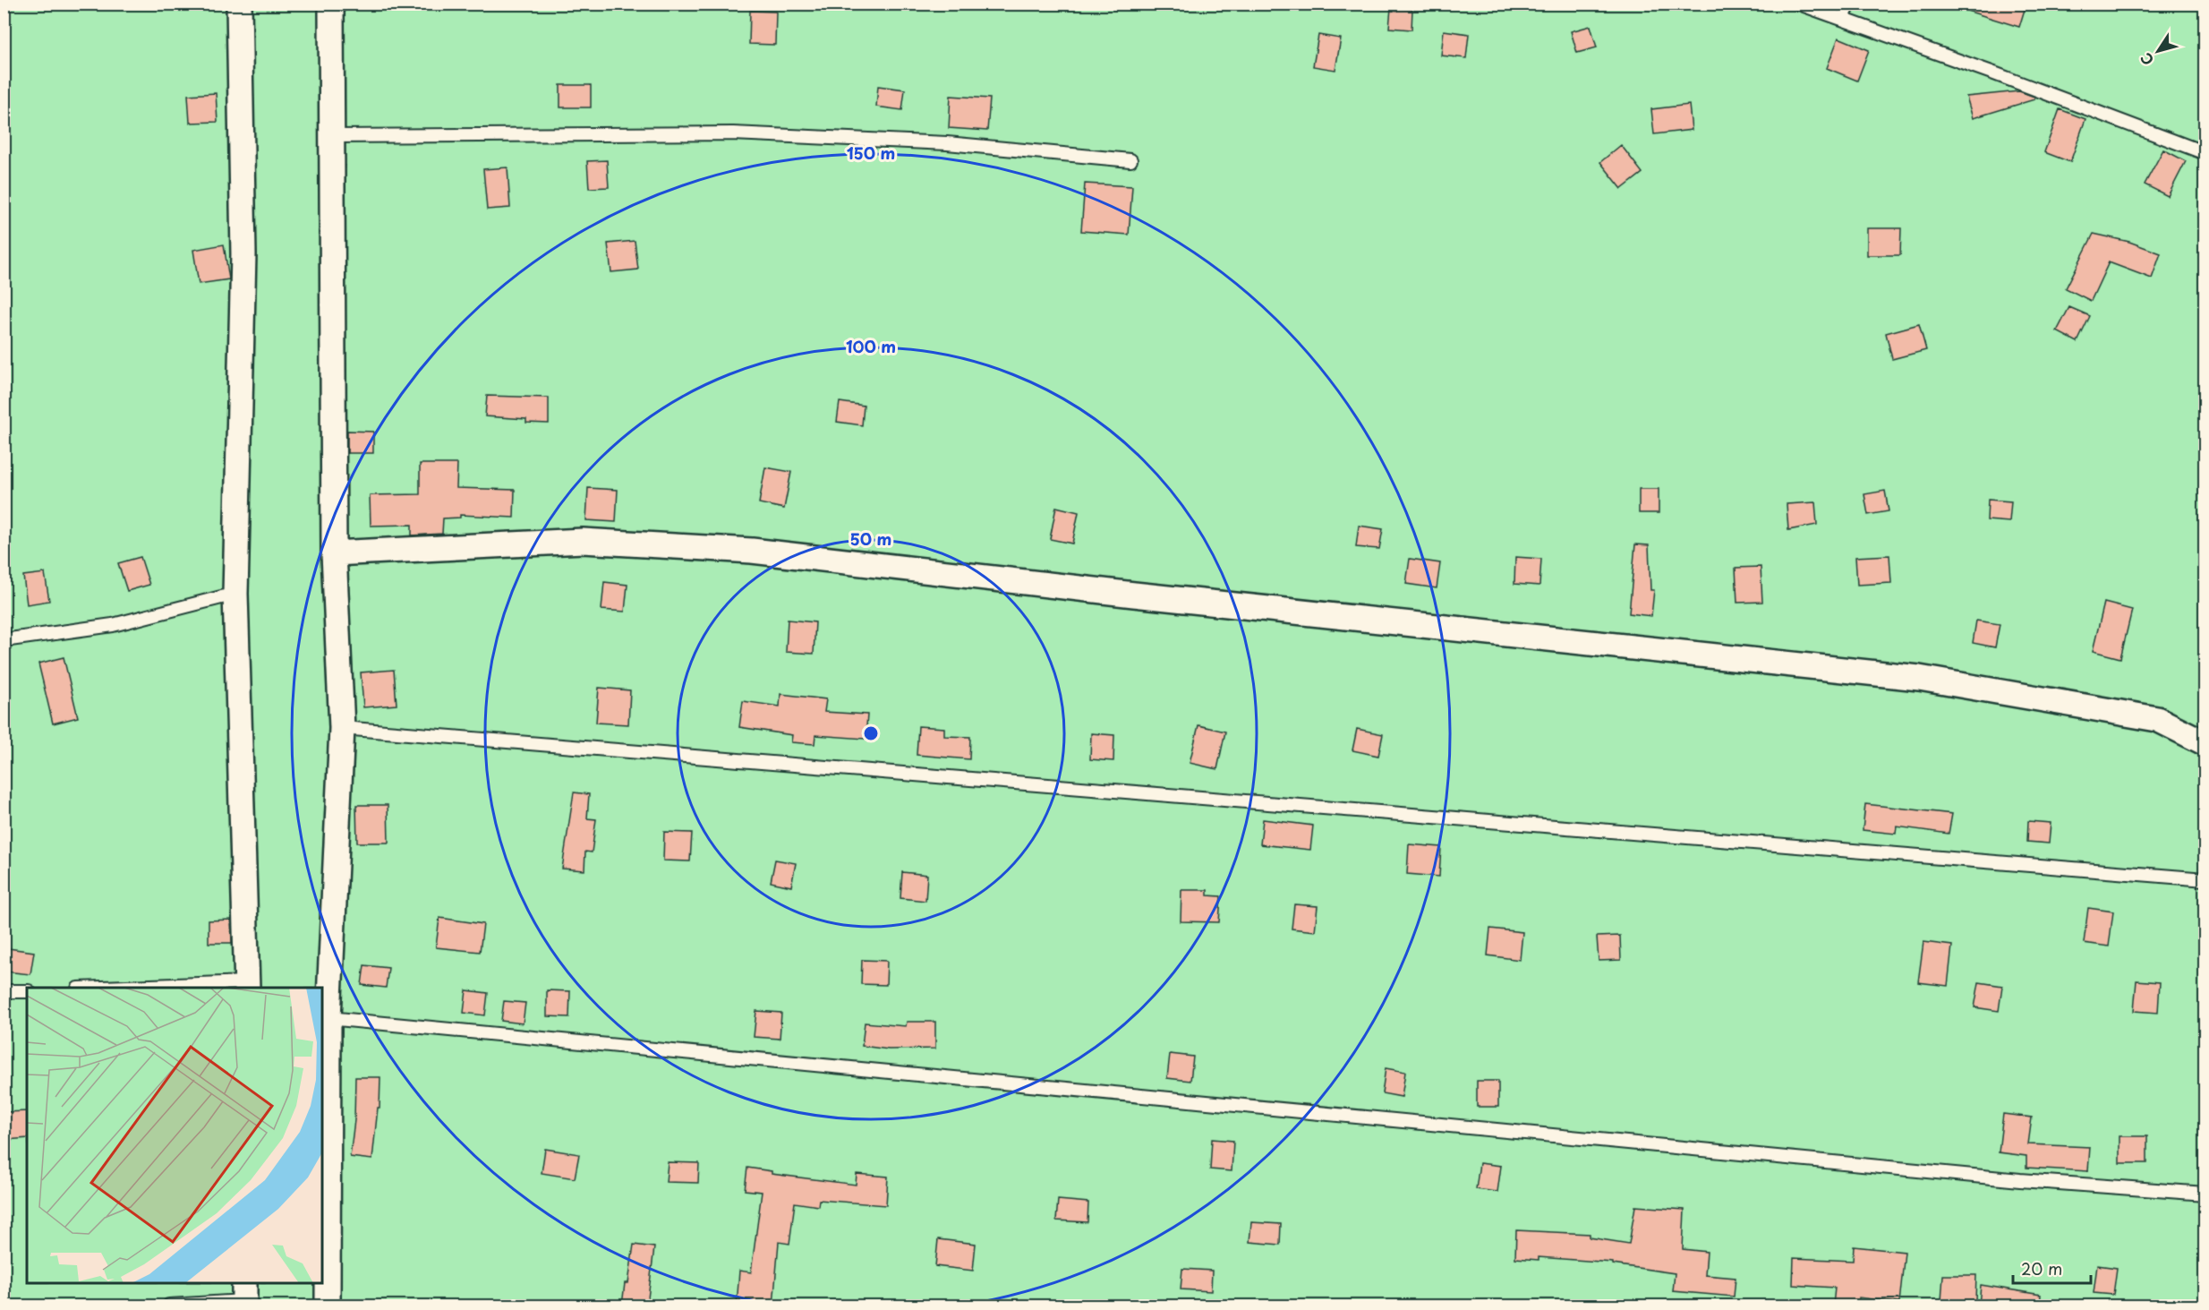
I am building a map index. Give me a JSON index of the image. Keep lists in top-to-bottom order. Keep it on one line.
{"scale_bar":"20 m","north":"bottom left","rings":["150 m","100 m","50 m"]}
